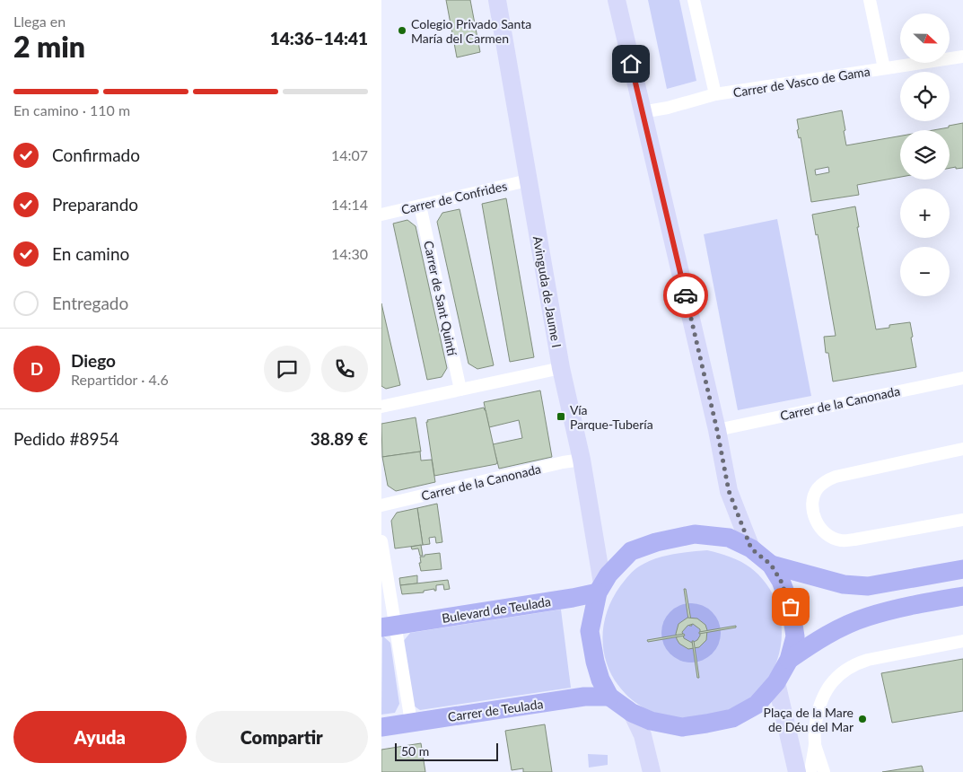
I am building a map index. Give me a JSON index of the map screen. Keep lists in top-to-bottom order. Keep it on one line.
{"streets":{"main road":["Avinguda de Jaume I","Bulevard de Teulada","Carrer de Teulada"],"street":["Carrer de Vasco de Gama","Carrer de Confrides","Carrer de Sant Quintí","Carrer de la Canonada"]},"crossings":[["Carrer de Confrides","Avinguda de Jaume I"],["Carrer de Confrides","Carrer de Sant Quintí"],["Avinguda de Jaume I","Carrer de la Canonada"],["Avinguda de Jaume I","Bulevard de Teulada"]],"places":{"other":["Colegio Privado Santa María del Carmen","Plaça de la Mare de Déu del Mar"],"transit":["Vía Parque-Tubería"]},"scale_bar":"50 m","north":"right","page":{"heading":["2 min","Llega en","14:36–14:41"],"panel":["Diego","Repartidor · 4.6","Pedido #8954","38.89 €"],"map_buttons":["+","−"],"bar":"En camino · 110 m","list":[["Confirmado","14:07"],["Preparando","14:14"],["En camino","14:30"],"Entregado"],"round":"D","buttons":["Ayuda","Compartir"],"scale":"50 m"}}
